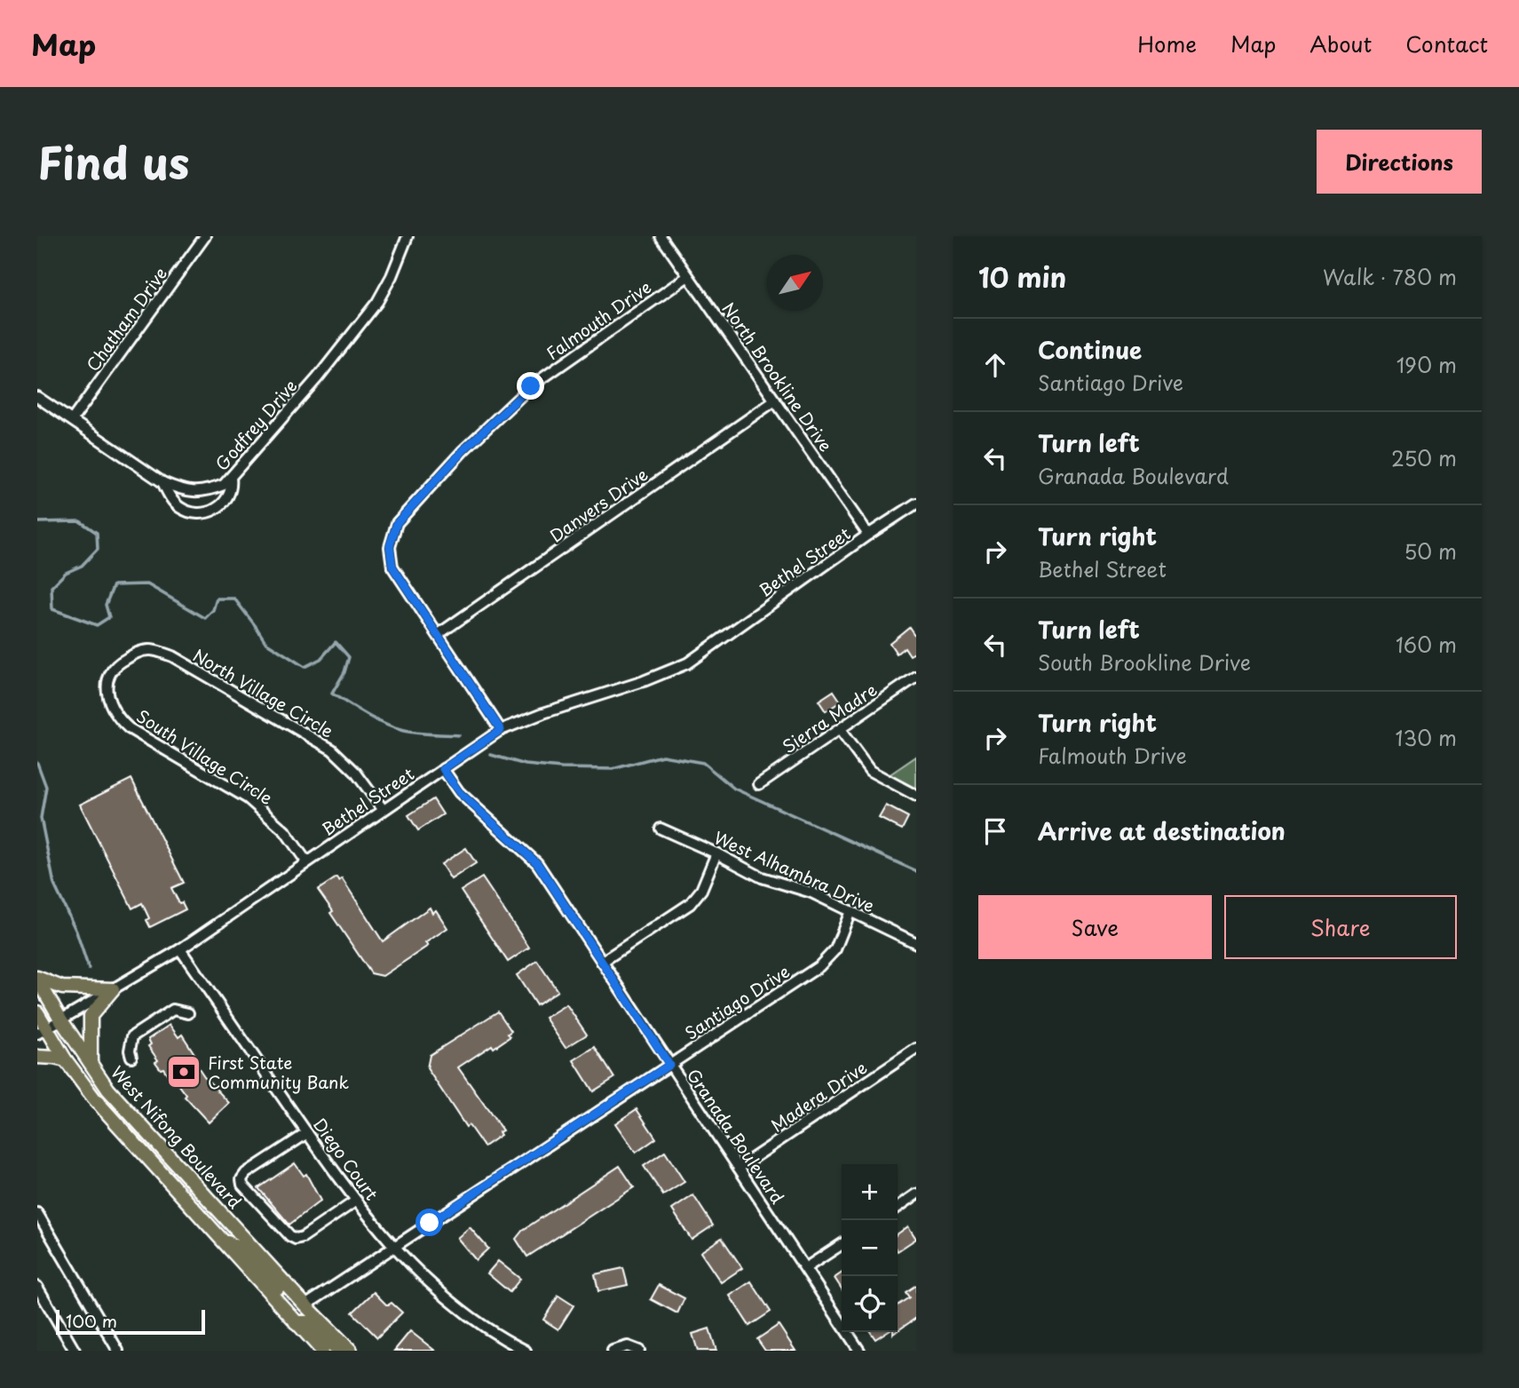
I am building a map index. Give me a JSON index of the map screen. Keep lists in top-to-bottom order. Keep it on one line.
{"streets":{"main road":["West Nifong Boulevard"],"street":["Chatham Drive","Falmouth Drive","North Brookline Drive","Godfrey Drive","Danvers Drive","Bethel Street","North Village Circle","Sierra Madre","South Village Circle","West Alhambra Drive","Santiago Drive","Madera Drive","Granada Boulevard","Diego Court"]},"crossings":[["Chatham Drive","Godfrey Drive"],["Falmouth Drive","North Brookline Drive"],["Falmouth Drive","Danvers Drive"],["North Brookline Drive","Danvers Drive"],["North Brookline Drive","Bethel Street"],["Bethel Street","North Village Circle"],["Bethel Street","South Village Circle"],["Bethel Street","Granada Boulevard"],["Bethel Street","West Nifong Boulevard"],["Bethel Street","Diego Court"],["North Village Circle","South Village Circle"],["West Alhambra Drive","Santiago Drive"],["Santiago Drive","Granada Boulevard"],["Santiago Drive","West Nifong Boulevard"],["Santiago Drive","Diego Court"],["Madera Drive","Granada Boulevard"]],"places":{"bank":["First State Community Bank"]},"scale_bar":"100 m","north":"top right","page":{"header":"Map","nav":["Home","Map","About","Contact"],"title":"Find us","buttons":["Directions",["Save","Share"]],"heading":["10 min","Walk · 780 m"],"list":[["Continue","Santiago Drive","190 m"],["Turn left","Granada Boulevard","250 m"],["Turn right","Bethel Street","50 m"],["Turn left","South Brookline Drive","160 m"],["Turn right","Falmouth Drive","130 m"],"Arrive at destination"],"map_buttons":["+","−"],"scale":"100 m"}}
